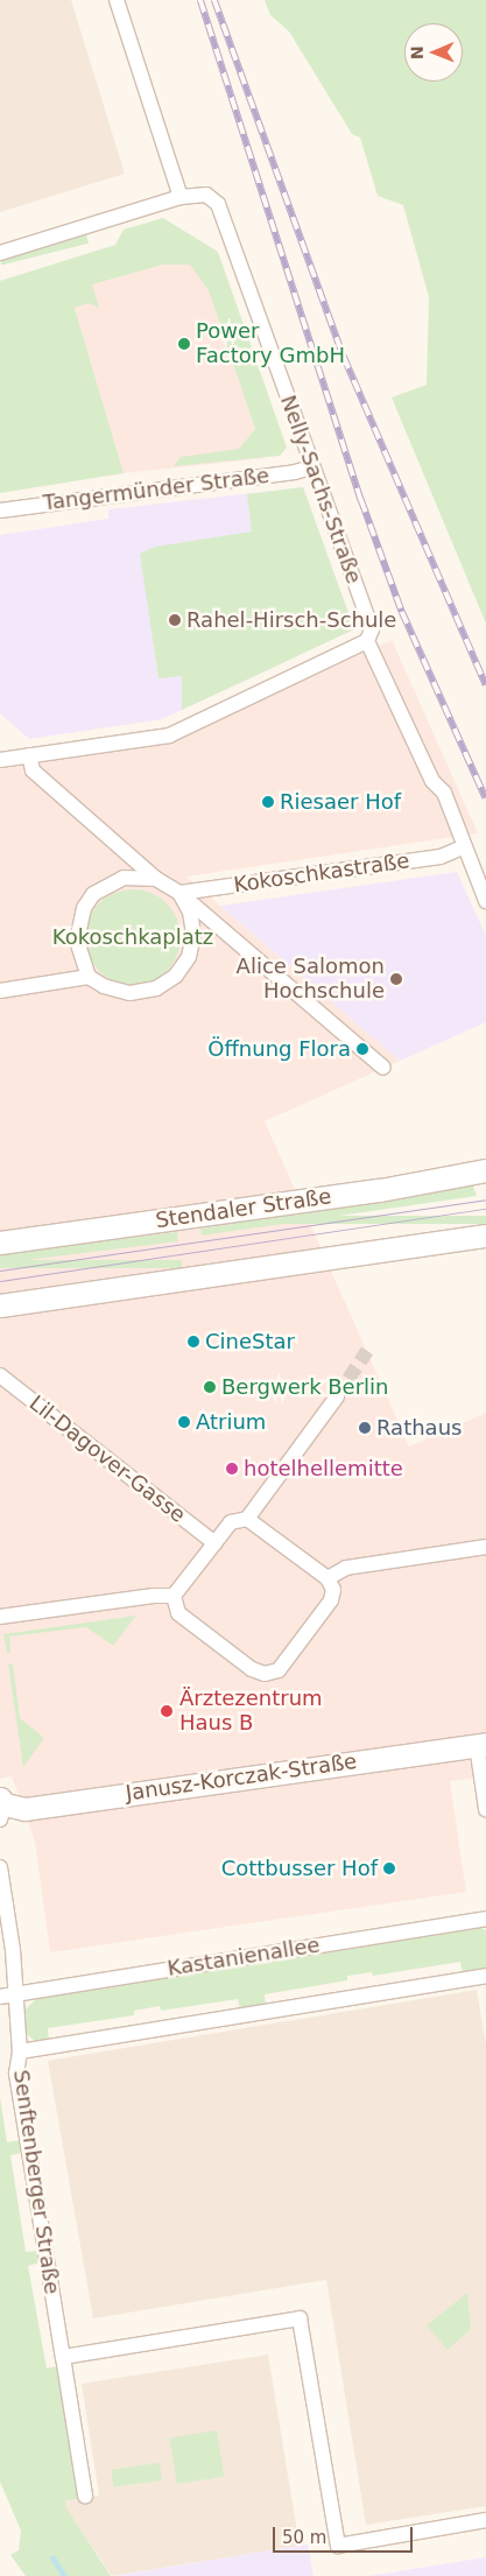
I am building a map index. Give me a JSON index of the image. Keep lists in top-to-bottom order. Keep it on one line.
{"streets":{"main road":["Stendaler Straße","Janusz-Korczak-Straße"],"street":["Tangermünder Straße","Nelly-Sachs-Straße","Kokoschkastraße","Lil-Dagover-Gasse","Kastanienallee","Senftenberger Straße"]},"crossings":[["Tangermünder Straße","Nelly-Sachs-Straße"],["Nelly-Sachs-Straße","Kokoschkastraße"],["Kastanienallee","Senftenberger Straße"]],"parks":["Kokoschkaplatz"],"places":["Power Factory GmbH","Rahel-Hirsch-Schule","Riesaer Hof","Alice Salomon Hochschule","Öffnung Flora","CineStar","Bergwerk Berlin","Atrium","Rathaus","hotelhellemitte","Ärztezentrum Haus B","Cottbusser Hof"],"scale_bar":"50 m","north":"left"}
